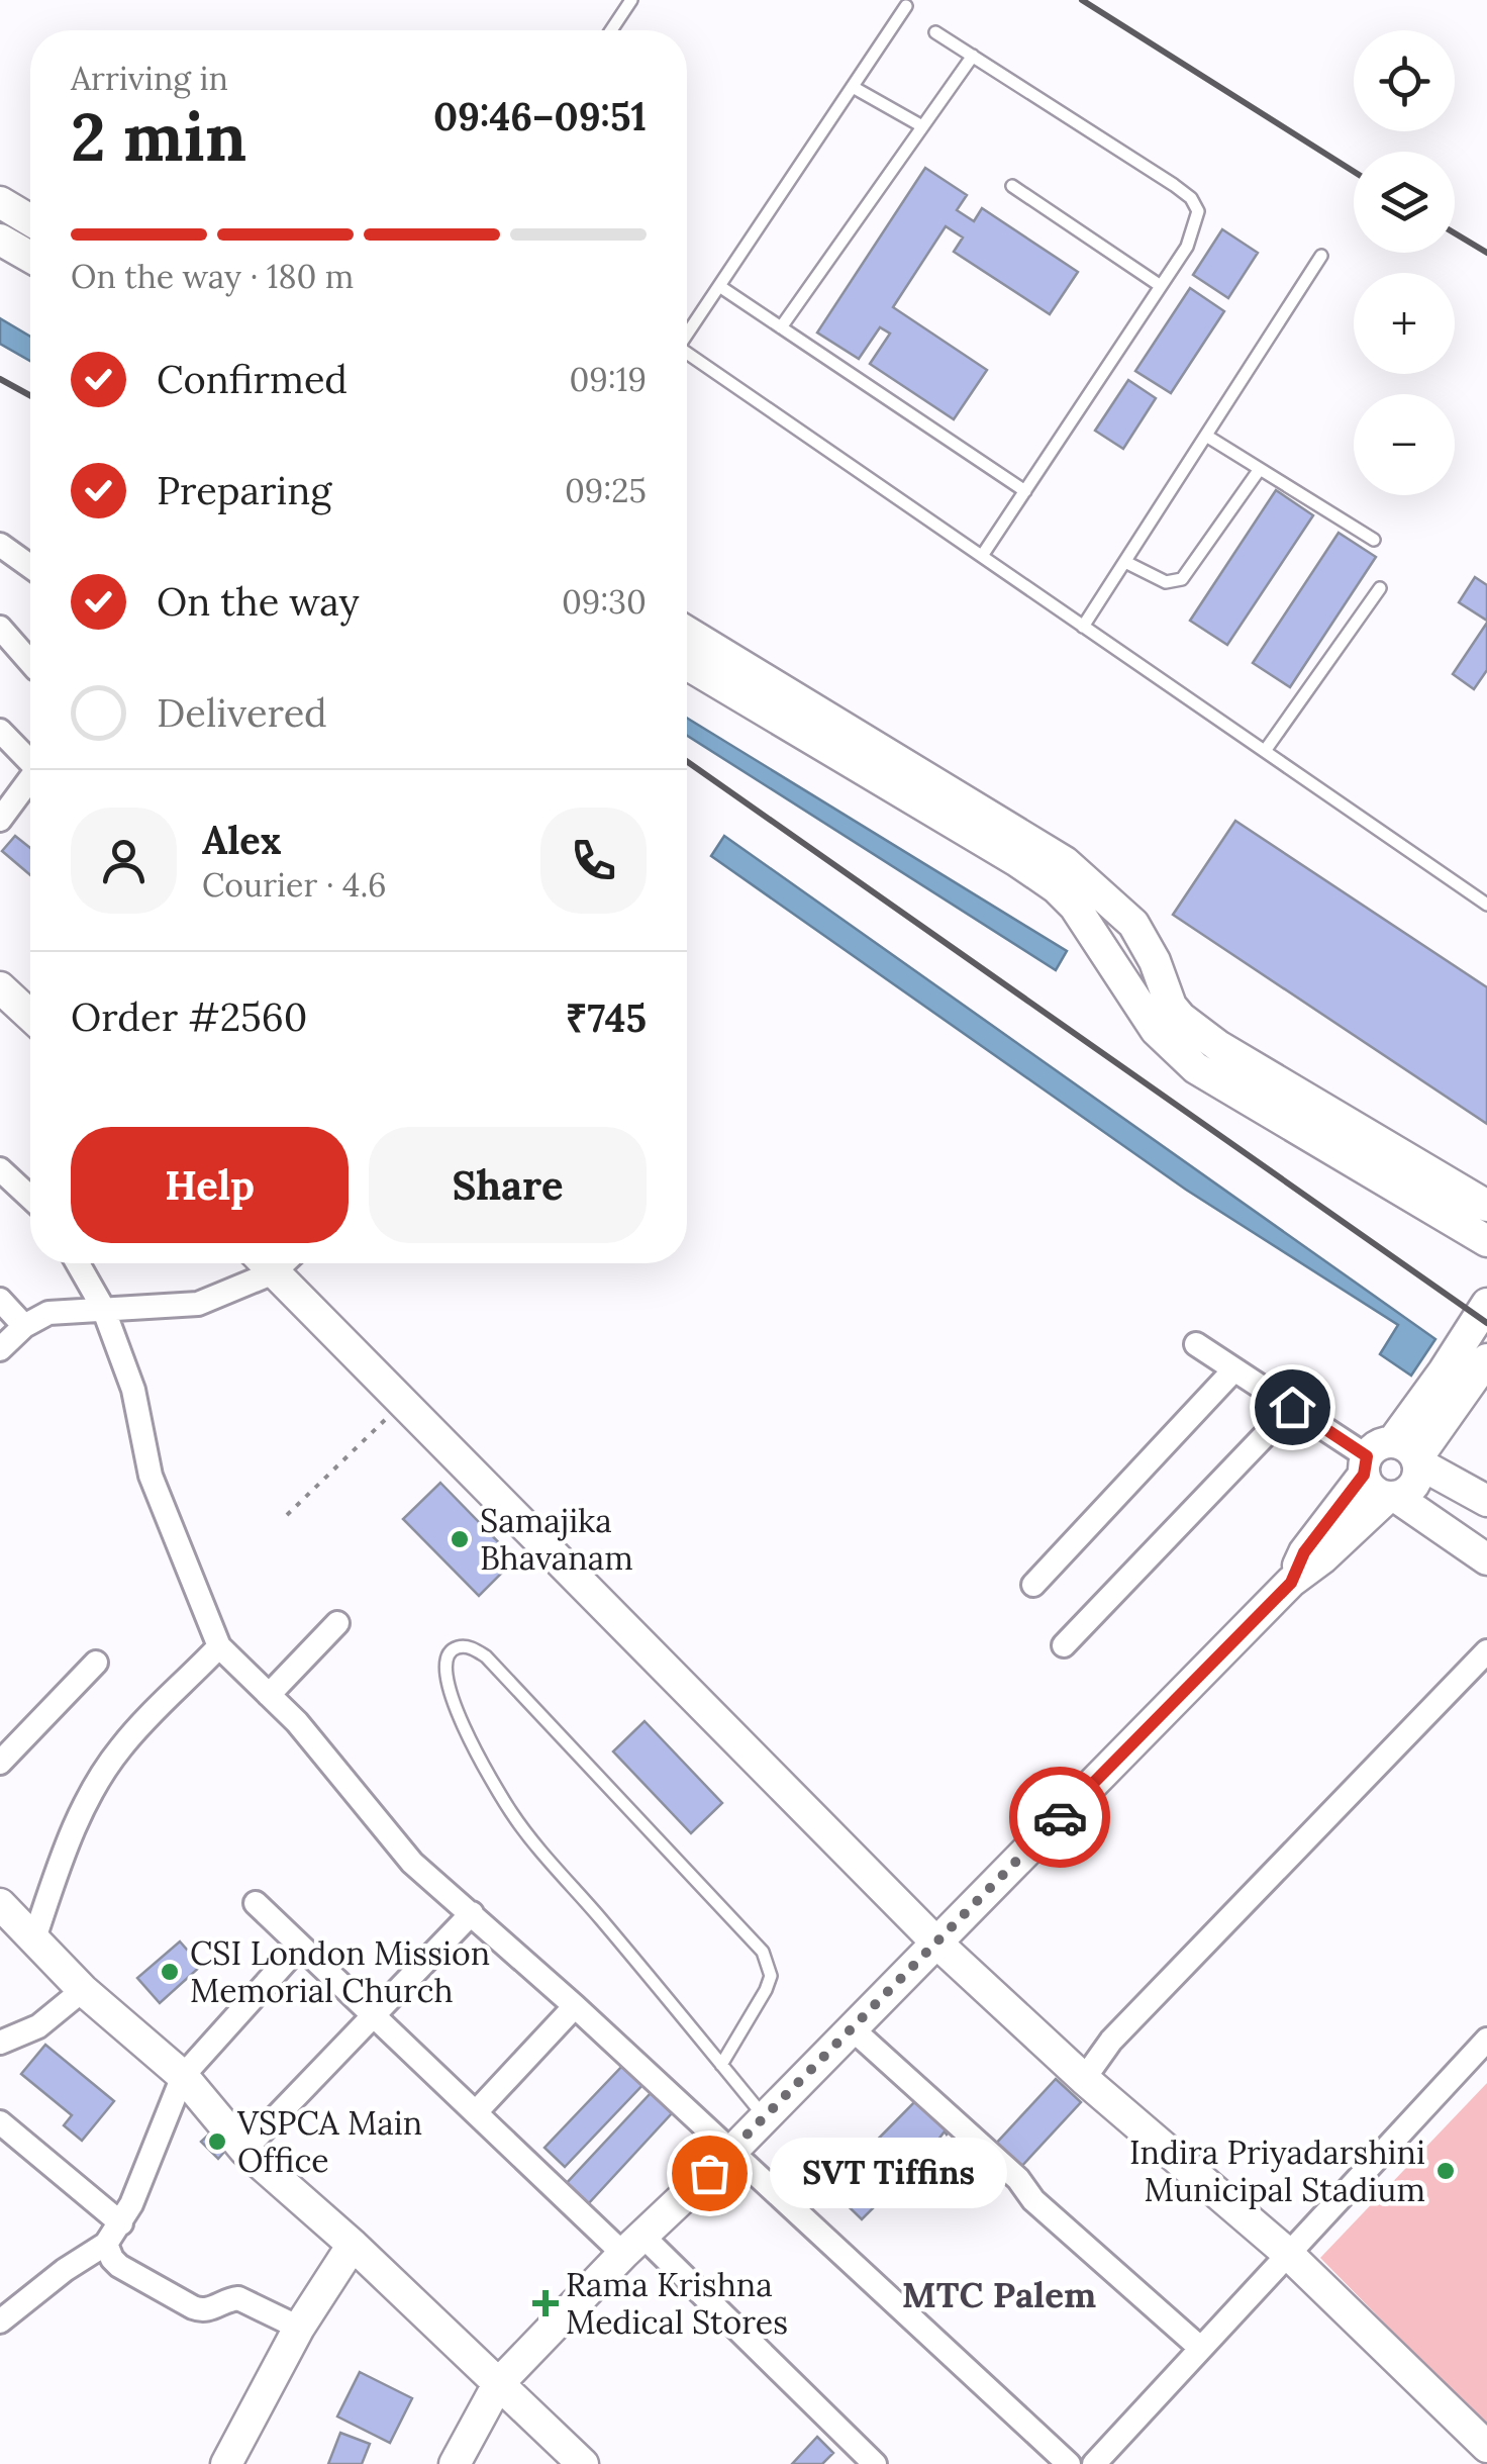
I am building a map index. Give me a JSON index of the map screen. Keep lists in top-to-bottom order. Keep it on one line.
{"districts":["MTC Palem"],"places":{"other":["Samajika Bhavanam","CSI London Mission Memorial Church","VSPCA Main Office","Indira Priyadarshini Municipal Stadium","SVT Tiffins"],"health":["Rama Krishna Medical Stores"]},"page":{"map_buttons":["+","−"],"heading":["2 min","Arriving in","09:46–09:51"],"panel":["Alex","Courier · 4.6","Order #2560","₹745"],"bar":"On the way · 180 m","list":[["Confirmed","09:19"],["Preparing","09:25"],["On the way","09:30"],"Delivered"],"buttons":["Help","Share"],"bubble":"SVT Tiffins"}}
